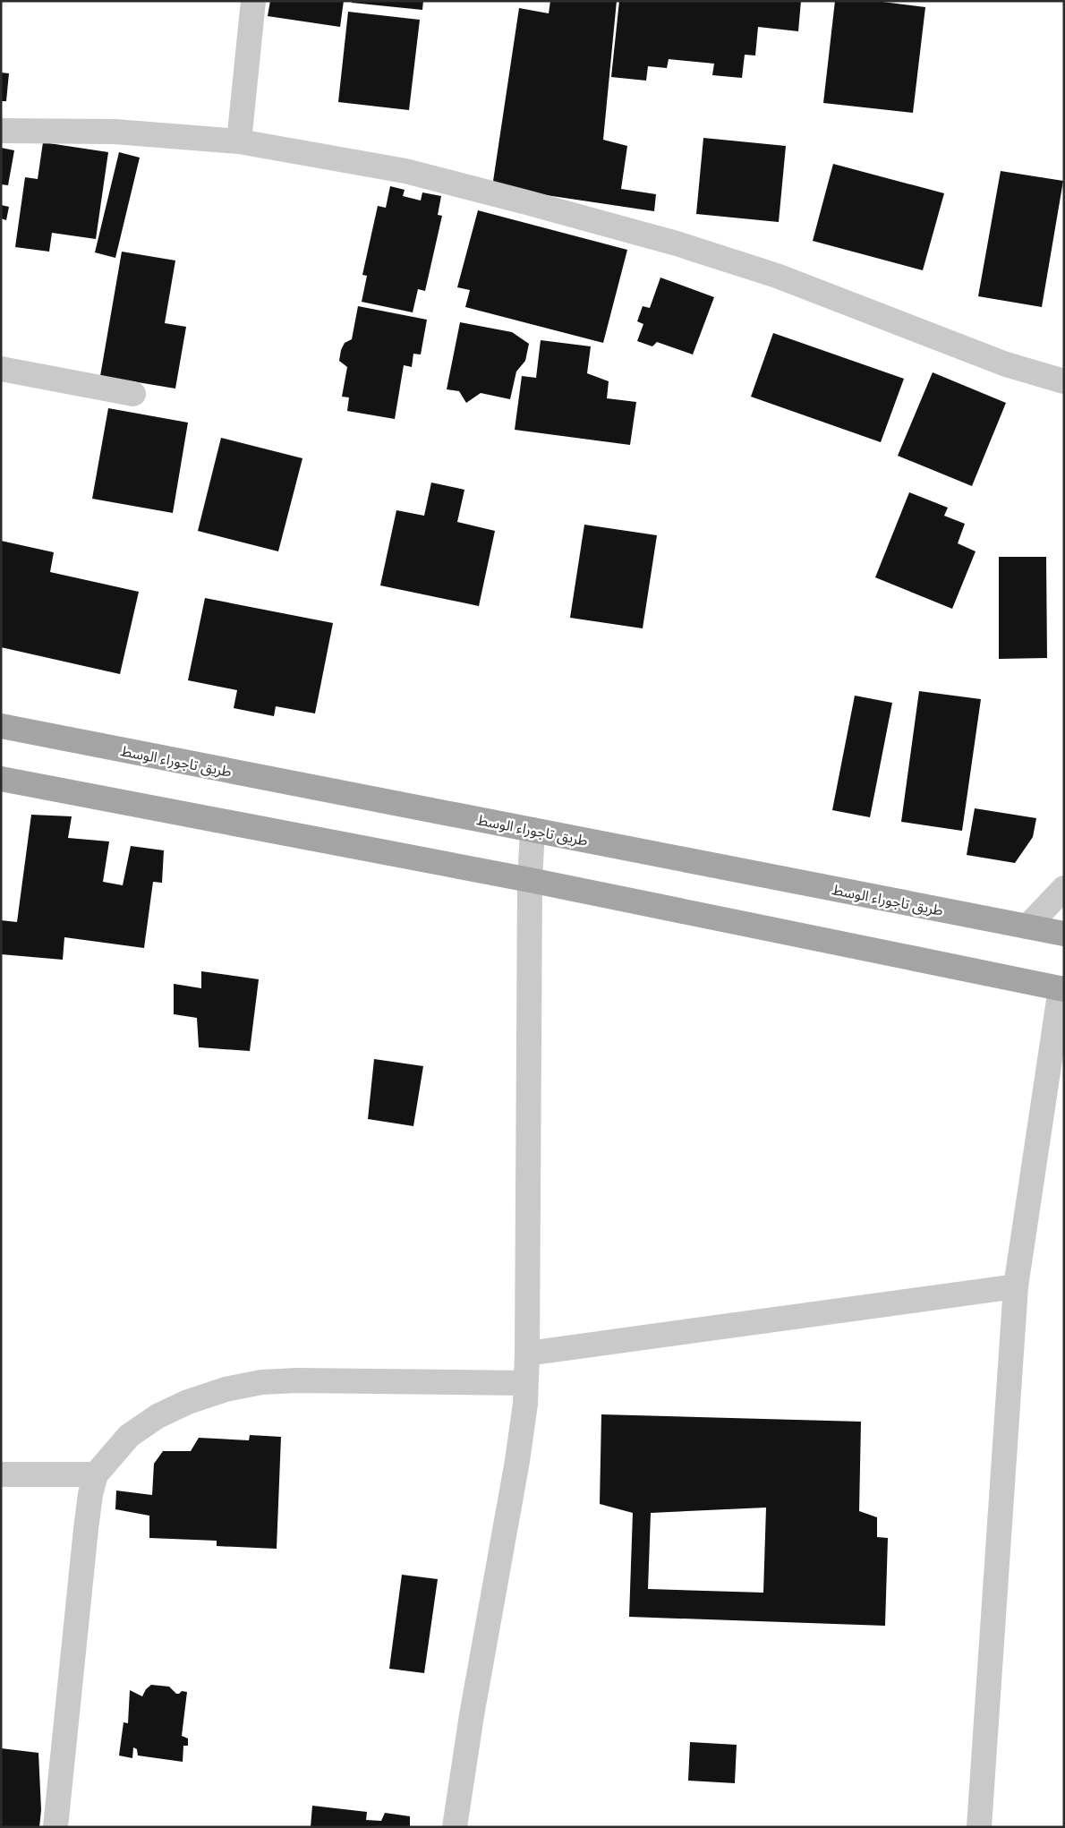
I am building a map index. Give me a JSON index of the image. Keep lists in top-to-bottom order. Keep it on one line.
{"streets":{"main road":["طريق تاجوراء الوسط"]}}
